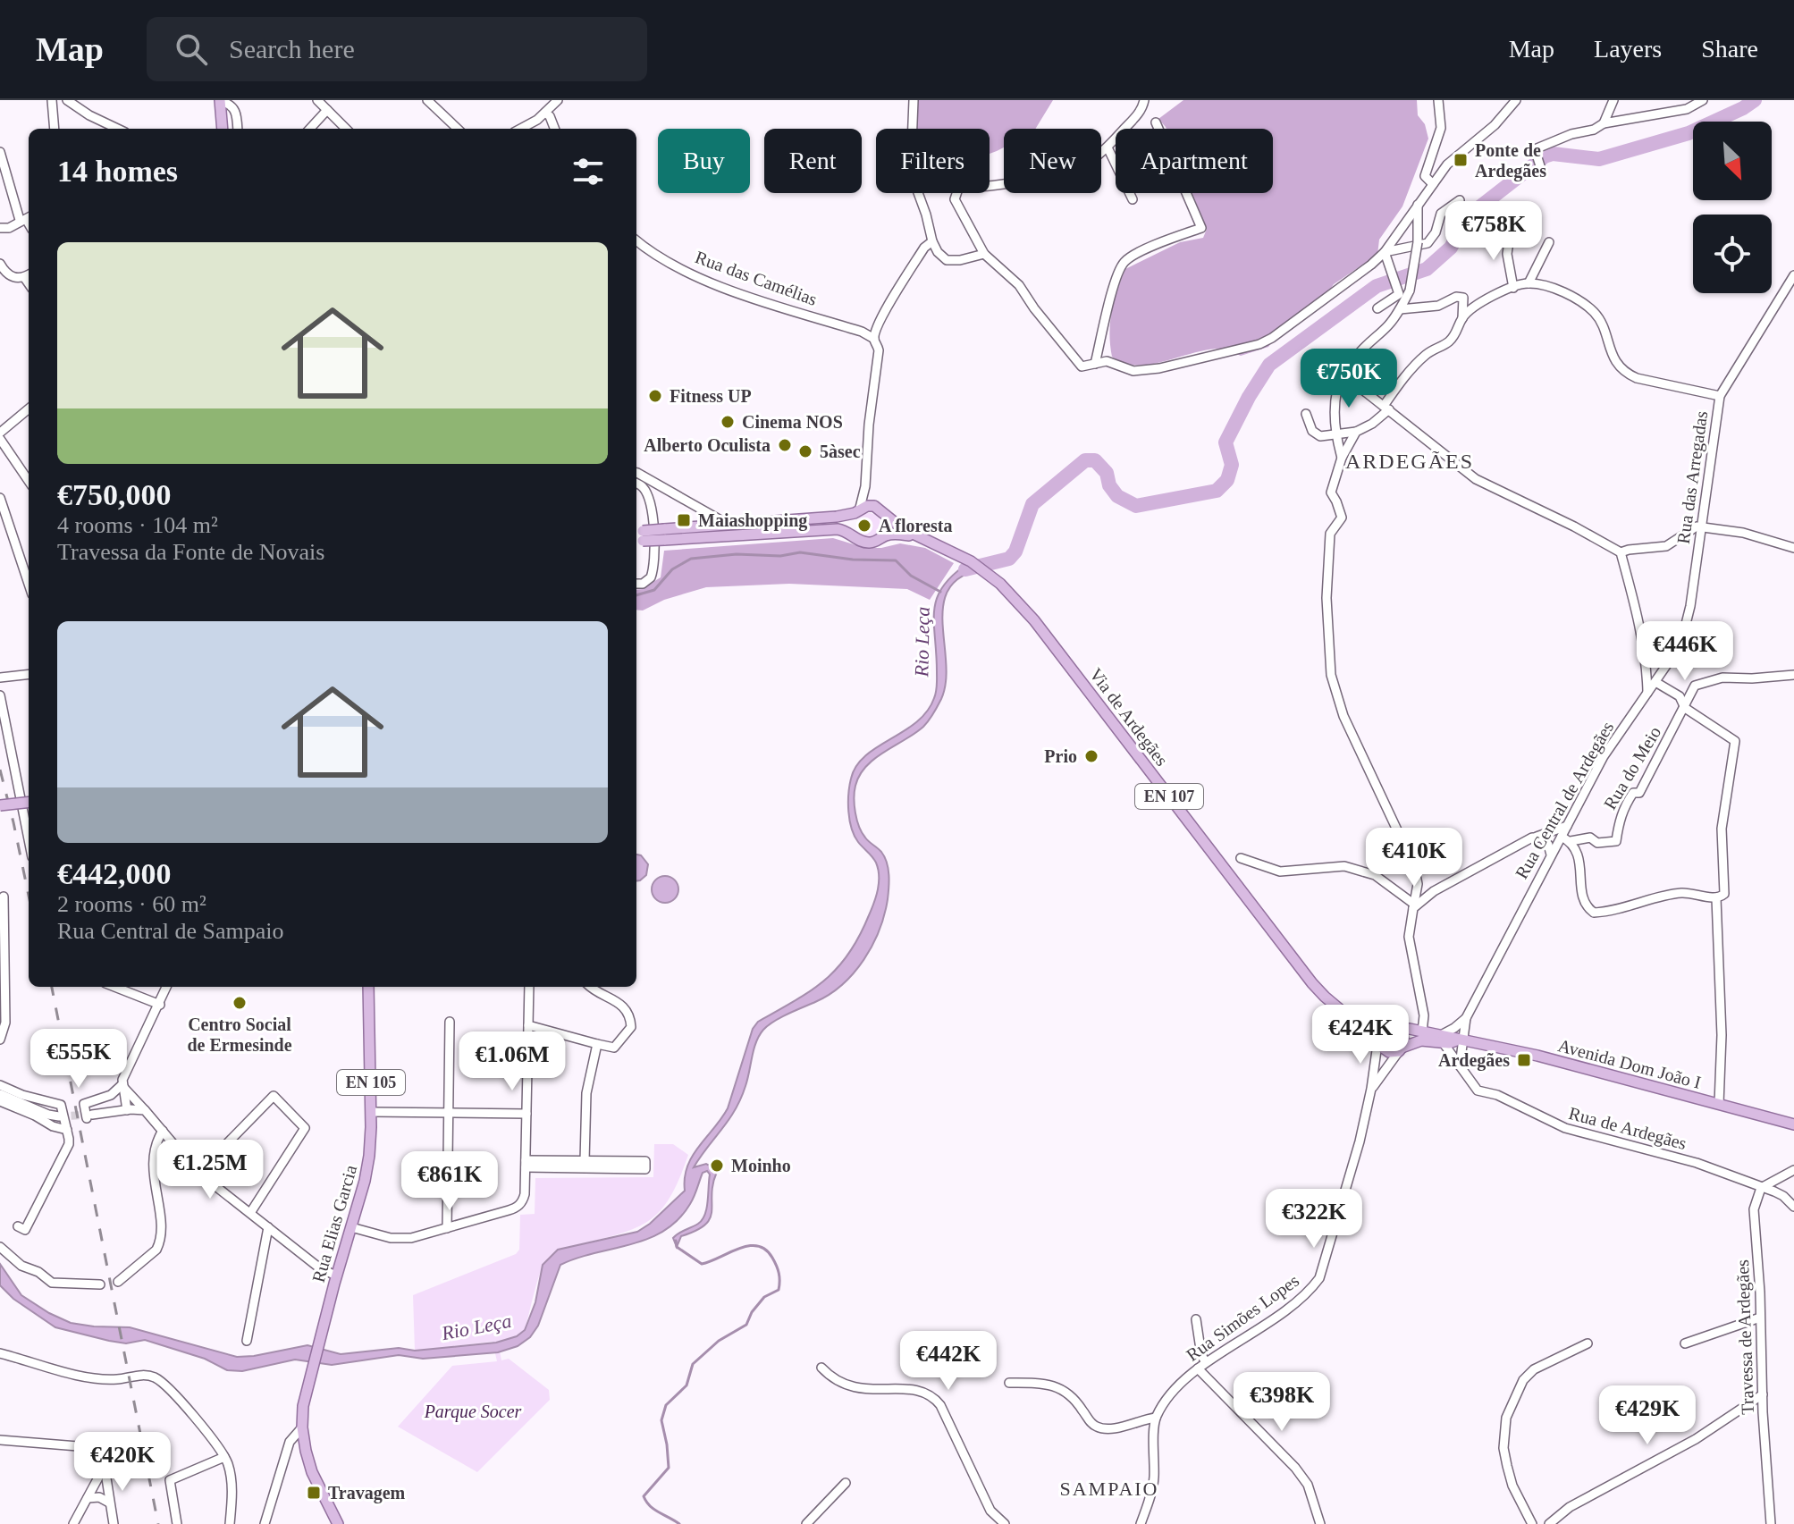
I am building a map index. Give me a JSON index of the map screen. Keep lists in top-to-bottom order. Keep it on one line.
{"streets":{"main road":["Via de Ardegães","EN 107","Avenida Dom João I","EN 105","Rua Elias Garcia"],"street":["Rua das Camélias","Rua das Arregadas","Rua do Meio","Rua Central de Ardegães","Rua de Ardegães","Rua Simões Lopes","Travessa de Ardegães"]},"crossings":[["Rua das Arregadas","Rua Central de Ardegães"],["Via de Ardegães","EN 107"],["Via de Ardegães","Avenida Dom João I"],["Via de Ardegães","Rua Simões Lopes"],["EN 107","Avenida Dom João I"],["EN 107","Rua Simões Lopes"],["Rua Central de Ardegães","Avenida Dom João I"],["Rua Central de Ardegães","Rua de Ardegães"],["Avenida Dom João I","Rua de Ardegães"],["Avenida Dom João I","Rua Simões Lopes"],["EN 105","Rua Elias Garcia"],["Rua de Ardegães","Travessa de Ardegães"]],"districts":["ARDEGÃES","SAMPAIO"],"water":["Rio Leça"],"parks":["Parque Socer"],"places":{"transit":["Ponte de Ardegães","Maiashopping","Ardegães","Travagem"],"other":["Fitness UP","Cinema NOS","Alberto Oculista","5àsec","A floresta","Prio","Centro Social de Ermesinde","Moinho"]},"north":"bottom right","page":{"header":"Map","search":"Search here","nav":["Map","Layers","Share"],"chip":["Buy","Rent","Filters","New","Apartment"],"heading":"14 homes","price":["€758K","€750K","€446K","€410K","€424K","€555K","€1.06M","€1.25M","€861K","€322K","€442K","€398K","€429K","€420K"],"list":[{"name":"€750,000","note":"4 rooms · 104 m² · Travessa da Fonte de Novais"},{"name":"€442,000","note":"2 rooms · 60 m² · Rua Central de Sampaio"}]}}
